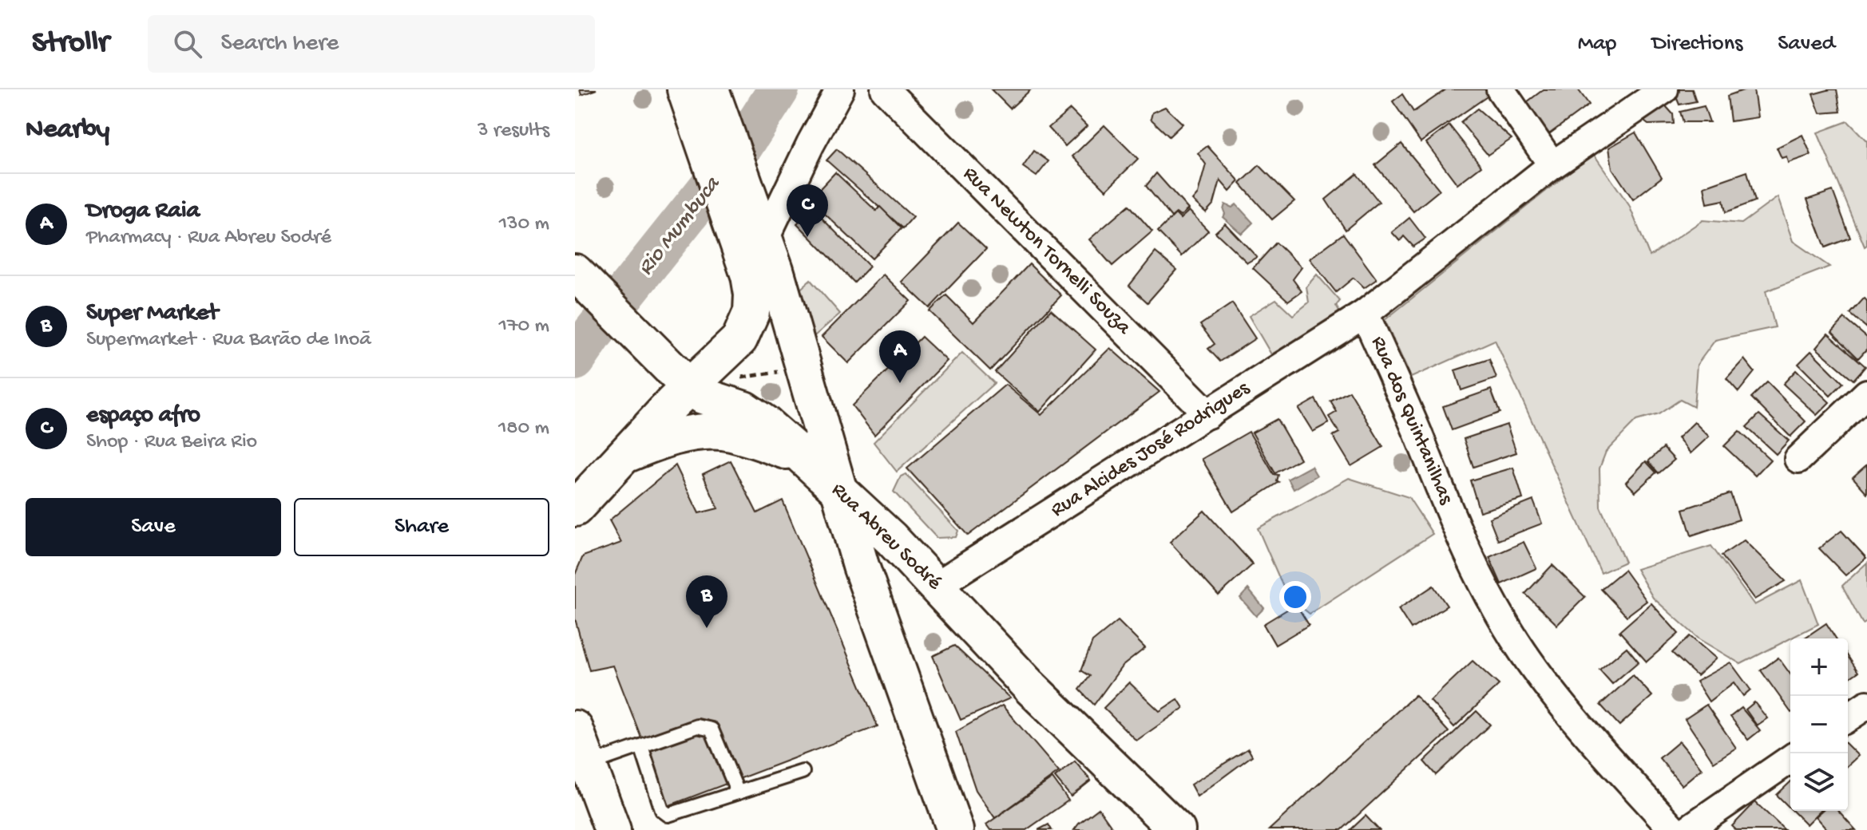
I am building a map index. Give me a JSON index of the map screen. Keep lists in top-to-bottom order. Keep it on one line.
{"streets":{"main road":["Rua Abreu Sodré"],"street":["Rua Newton Tornelli Souza","Rua dos Quintanilhas","Rua Alcides José Rodrigues"]},"crossings":[["Rua Newton Tornelli Souza","Rua Alcides José Rodrigues"],["Rua dos Quintanilhas","Rua Alcides José Rodrigues"],["Rua Alcides José Rodrigues","Rua Abreu Sodré"]],"water":["Rio Mumbuca"],"page":{"header":"Strollr","search":"Search here","nav":["Map","Directions","Saved"],"heading":["Nearby","3 results"],"list":[{"mark":"A","name":"Droga Raia","note":"Pharmacy · Rua Abreu Sodré","value":"130 m"},{"mark":"B","name":"Super Market","note":"Supermarket · Rua Barão de Inoã","value":"170 m"},{"mark":"C","name":"espaço afro","note":"Shop · Rua Beira Rio","value":"180 m"}],"pins":["C","A","B"],"buttons":["Save","Share"],"map_buttons":["+","−"]}}
